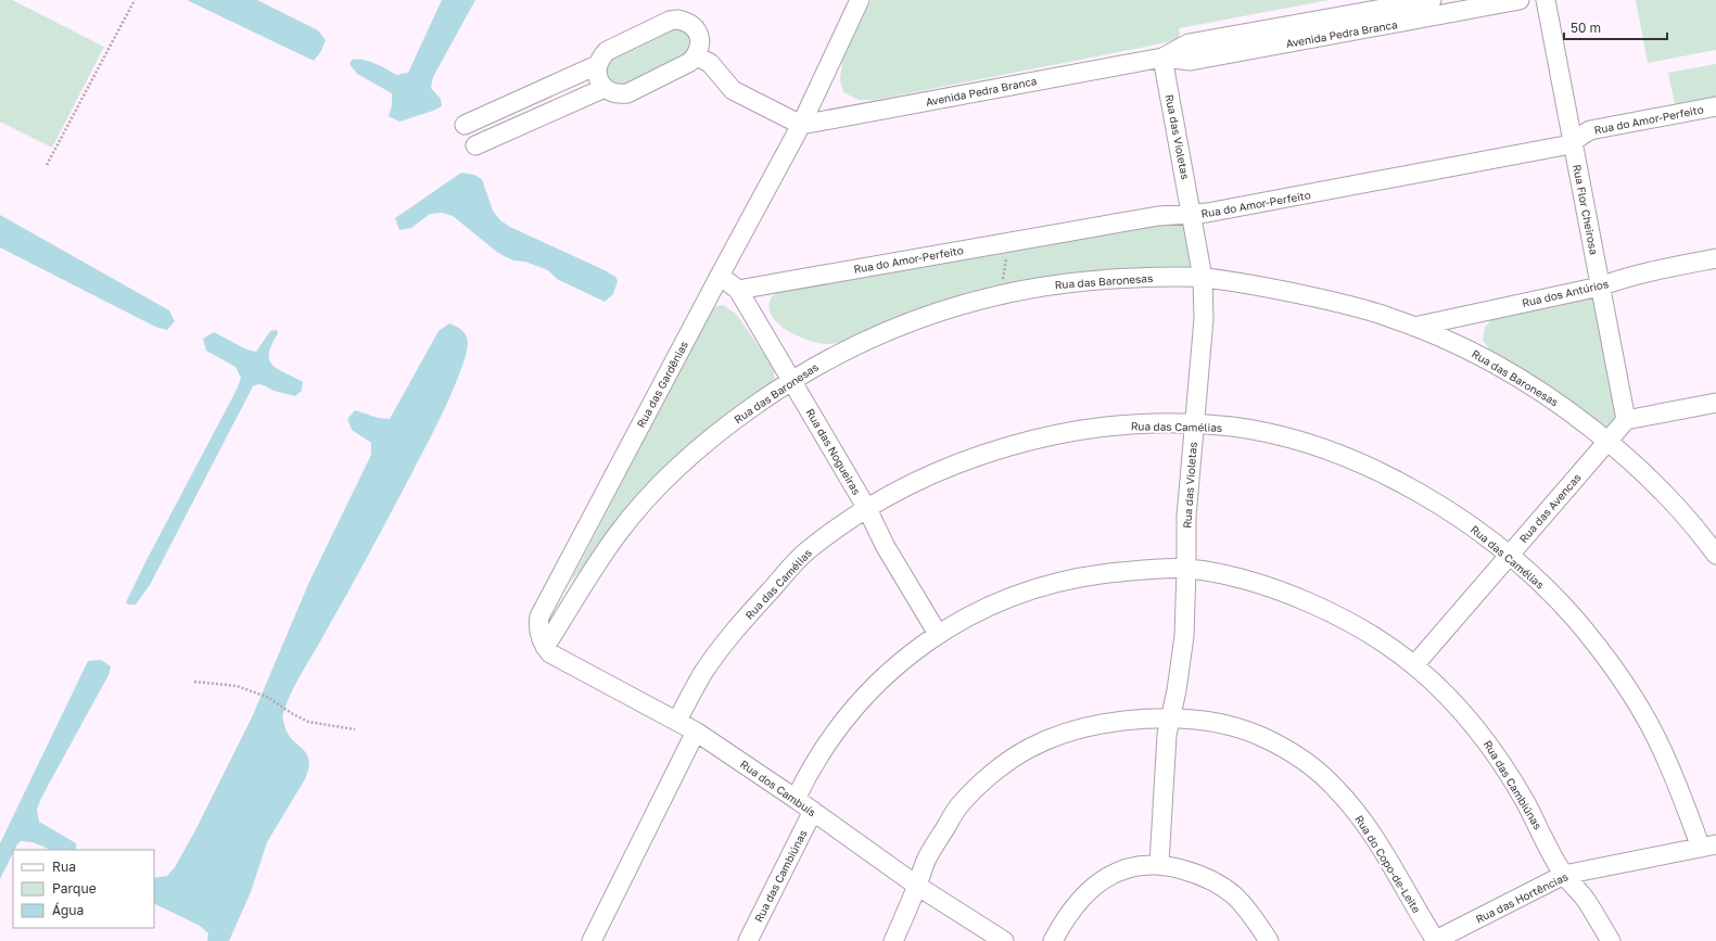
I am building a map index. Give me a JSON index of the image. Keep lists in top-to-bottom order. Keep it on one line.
{"streets":{"street":["Avenida Pedra Branca","Rua do Amor-Perfeito","Rua das Violetas","Rua Flor Cheirosa","Rua das Baronesas","Rua dos Antúrios","Rua das Gardênias","Rua das Camélias","Rua das Nogueiras","Rua das Avencas","Rua das Cambiúnas","Rua dos Cambuís","Rua do Copo-de-Leite","Rua das Hortências"]},"crossings":[["Avenida Pedra Branca","Rua das Violetas"],["Avenida Pedra Branca","Rua das Gardênias"],["Rua do Amor-Perfeito","Rua das Violetas"],["Rua do Amor-Perfeito","Rua Flor Cheirosa"],["Rua do Amor-Perfeito","Rua das Nogueiras"],["Rua das Violetas","Rua das Baronesas"],["Rua das Violetas","Rua das Camélias"],["Rua das Violetas","Rua das Cambiúnas"],["Rua das Violetas","Rua do Copo-de-Leite"],["Rua Flor Cheirosa","Rua dos Antúrios"],["Rua Flor Cheirosa","Rua das Avencas"],["Rua das Baronesas","Rua dos Antúrios"],["Rua das Baronesas","Rua das Gardênias"],["Rua das Baronesas","Rua das Nogueiras"],["Rua das Baronesas","Rua das Avencas"],["Rua das Baronesas","Rua dos Cambuís"],["Rua das Gardênias","Rua das Nogueiras"],["Rua das Gardênias","Rua dos Cambuís"],["Rua das Camélias","Rua das Nogueiras"],["Rua das Camélias","Rua das Avencas"],["Rua das Camélias","Rua dos Cambuís"],["Rua das Camélias","Rua das Hortências"],["Rua das Nogueiras","Rua das Cambiúnas"],["Rua das Avencas","Rua das Cambiúnas"],["Rua das Cambiúnas","Rua dos Cambuís"],["Rua das Cambiúnas","Rua das Hortências"],["Rua dos Cambuís","Rua do Copo-de-Leite"],["Rua do Copo-de-Leite","Rua das Hortências"]],"legend":["Rua","Parque","Água"],"scale_bar":"50 m"}
